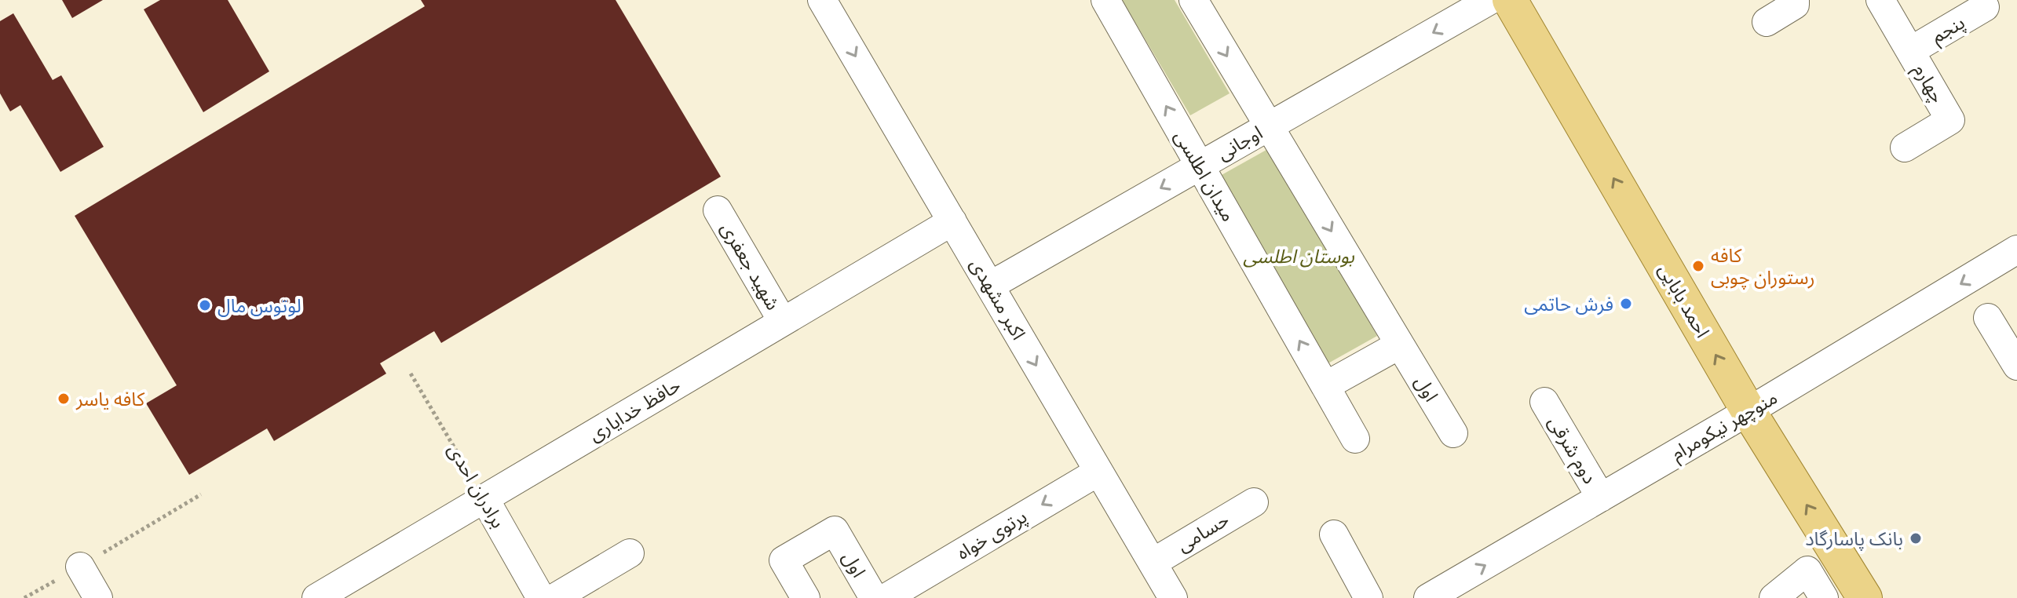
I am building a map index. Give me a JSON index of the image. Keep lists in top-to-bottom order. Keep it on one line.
{"streets":{"main road":["احمد بابایی"],"street":["پنجم","چهارم","اوجانی","میدان اطلسی","شهید جعفری","اکبر مشهدی","اول","حافظ خدایاری","منوچهر نیکومرام","دوم شرقی","برادران احدی","حسامی","پرتوی خواه"]},"crossings":[["پنجم","چهارم"],["اوجانی","میدان اطلسی"],["اوجانی","اکبر مشهدی"],["شهید جعفری","حافظ خدایاری"],["اکبر مشهدی","حافظ خدایاری"],["اکبر مشهدی","حسامی"],["اکبر مشهدی","پرتوی خواه"],["احمد بابایی","منوچهر نیکومرام"],["حافظ خدایاری","برادران احدی"],["منوچهر نیکومرام","دوم شرقی"]],"one_way":["اوجانی","اکبر مشهدی","احمد بابایی","پرتوی خواه"],"parks":["بوستان اطلسی"],"places":["کافه رستوران چوبی","فرش حاتمی","لوتوس مال","کافه یاسر","بانک پاسارگاد"]}
